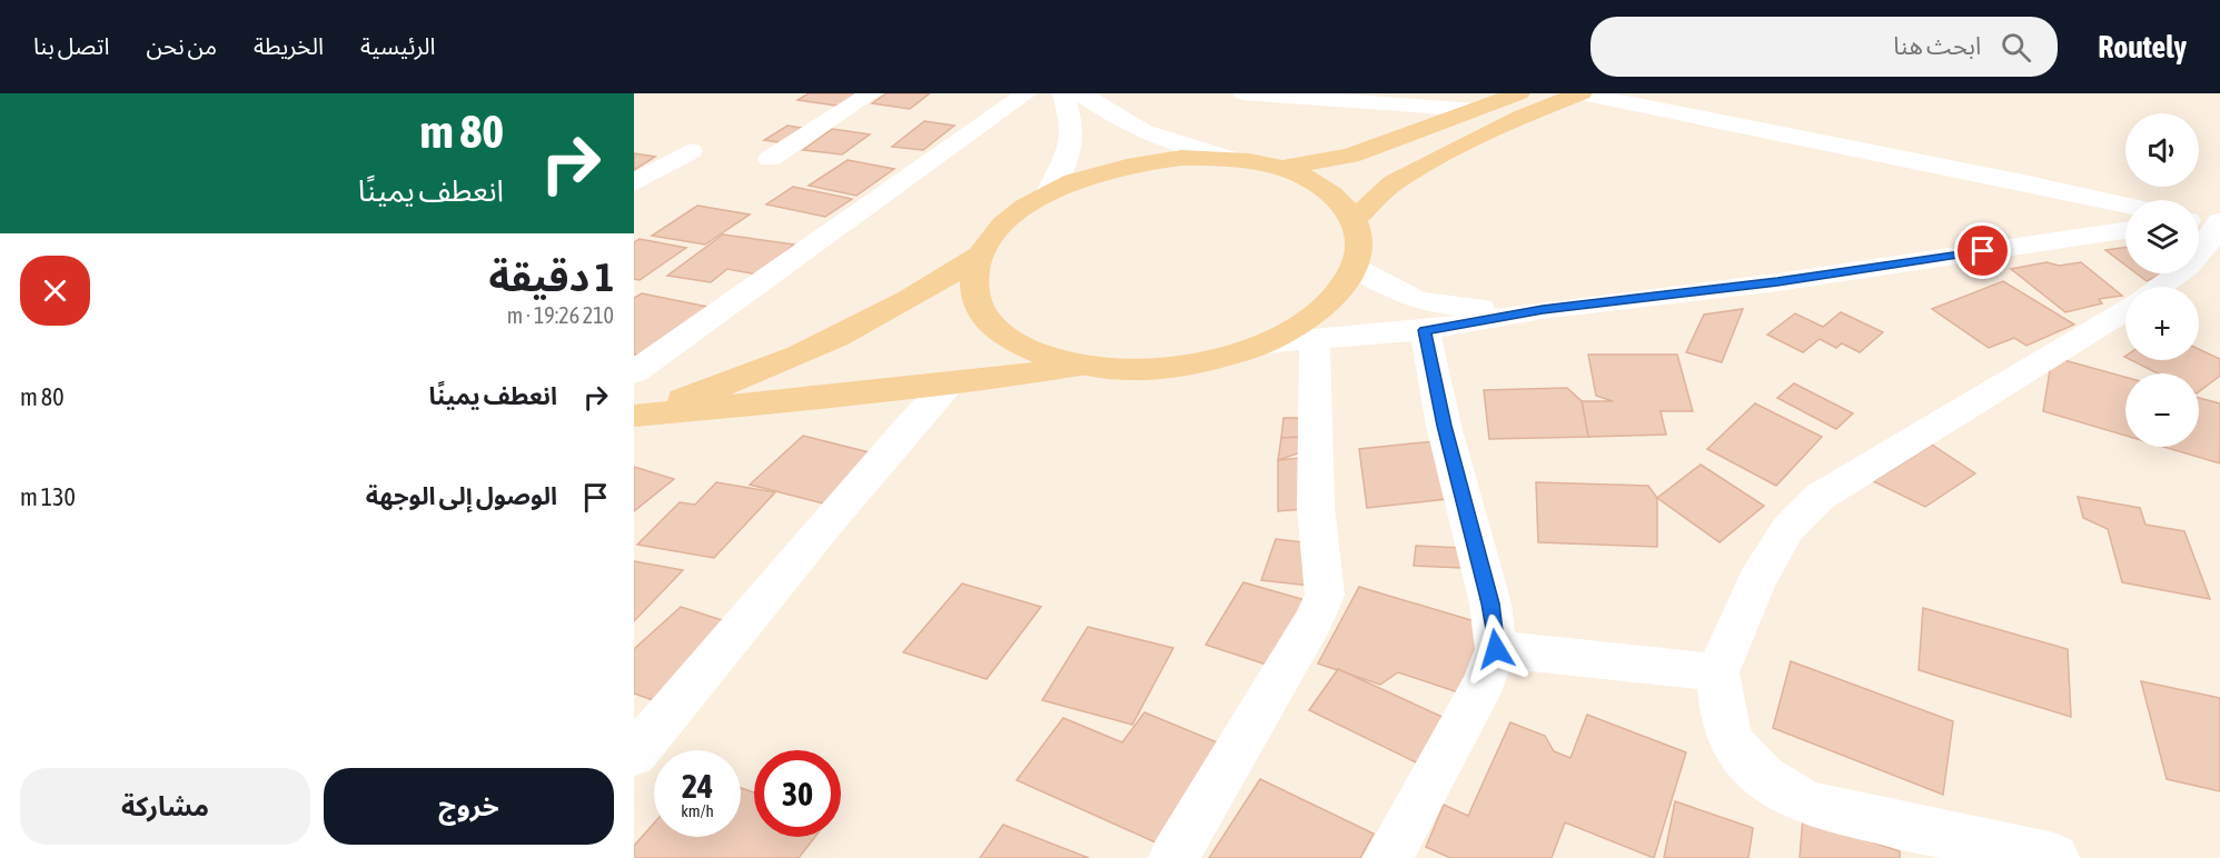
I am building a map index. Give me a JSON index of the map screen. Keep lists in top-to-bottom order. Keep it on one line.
{"page":{"header":"Routely","search":"ابحث هنا","nav":["الرئيسية","الخريطة","من نحن","اتصل بنا"],"turn":["80 m","انعطف يمينًا"],"map_buttons":["+","−"],"heading":["1 دقيقة","210 m · 19:26"],"list":[{"name":"انعطف يمينًا","value":"80 m"},{"name":"الوصول إلى الوجهة","value":"130 m"}],"speed":"24 km/h","limit":"30","buttons":["خروج","مشاركة"]}}
